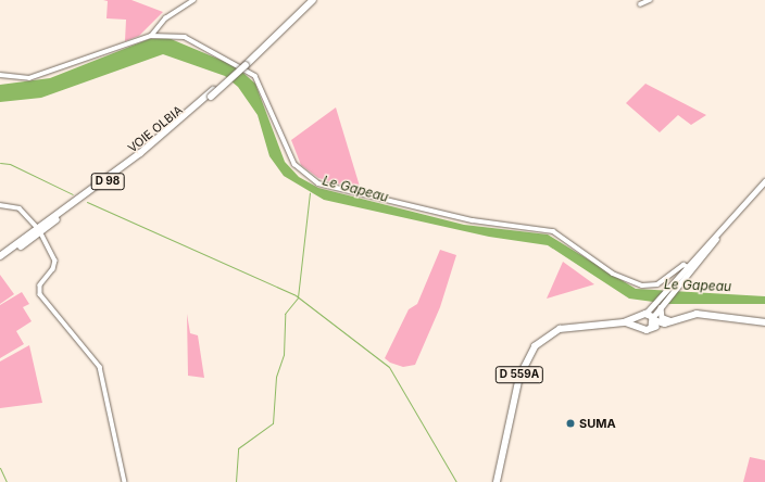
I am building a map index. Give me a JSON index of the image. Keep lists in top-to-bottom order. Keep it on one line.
{"streets":{"highway":["VOIE OLBIA","D 98"],"main road":["D 559A"]},"water":["Le Gapeau"],"places":["SUMA"]}
